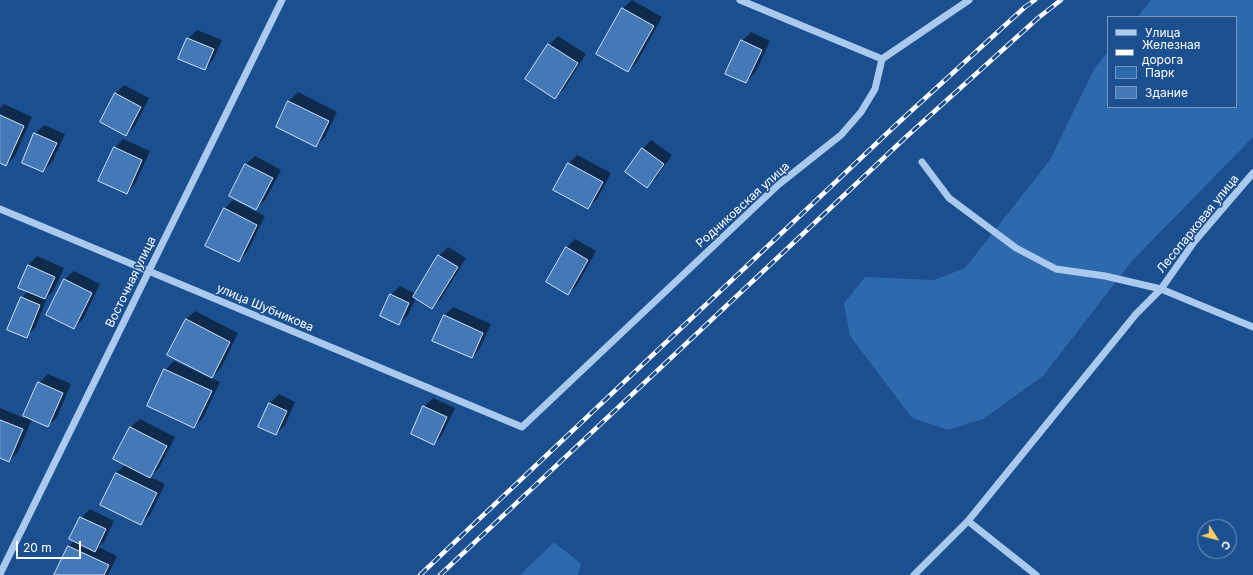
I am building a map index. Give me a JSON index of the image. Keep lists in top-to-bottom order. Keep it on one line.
{"streets":{"street":["Родниковская улица","Лесопарковая улица","Восточная улица","улица Шубникова"]},"crossings":[["Родниковская улица","улица Шубникова"],["Восточная улица","улица Шубникова"]],"legend":["Улица","Железная дорога","Парк","Здание"],"scale_bar":"20 m","north":"bottom right"}
